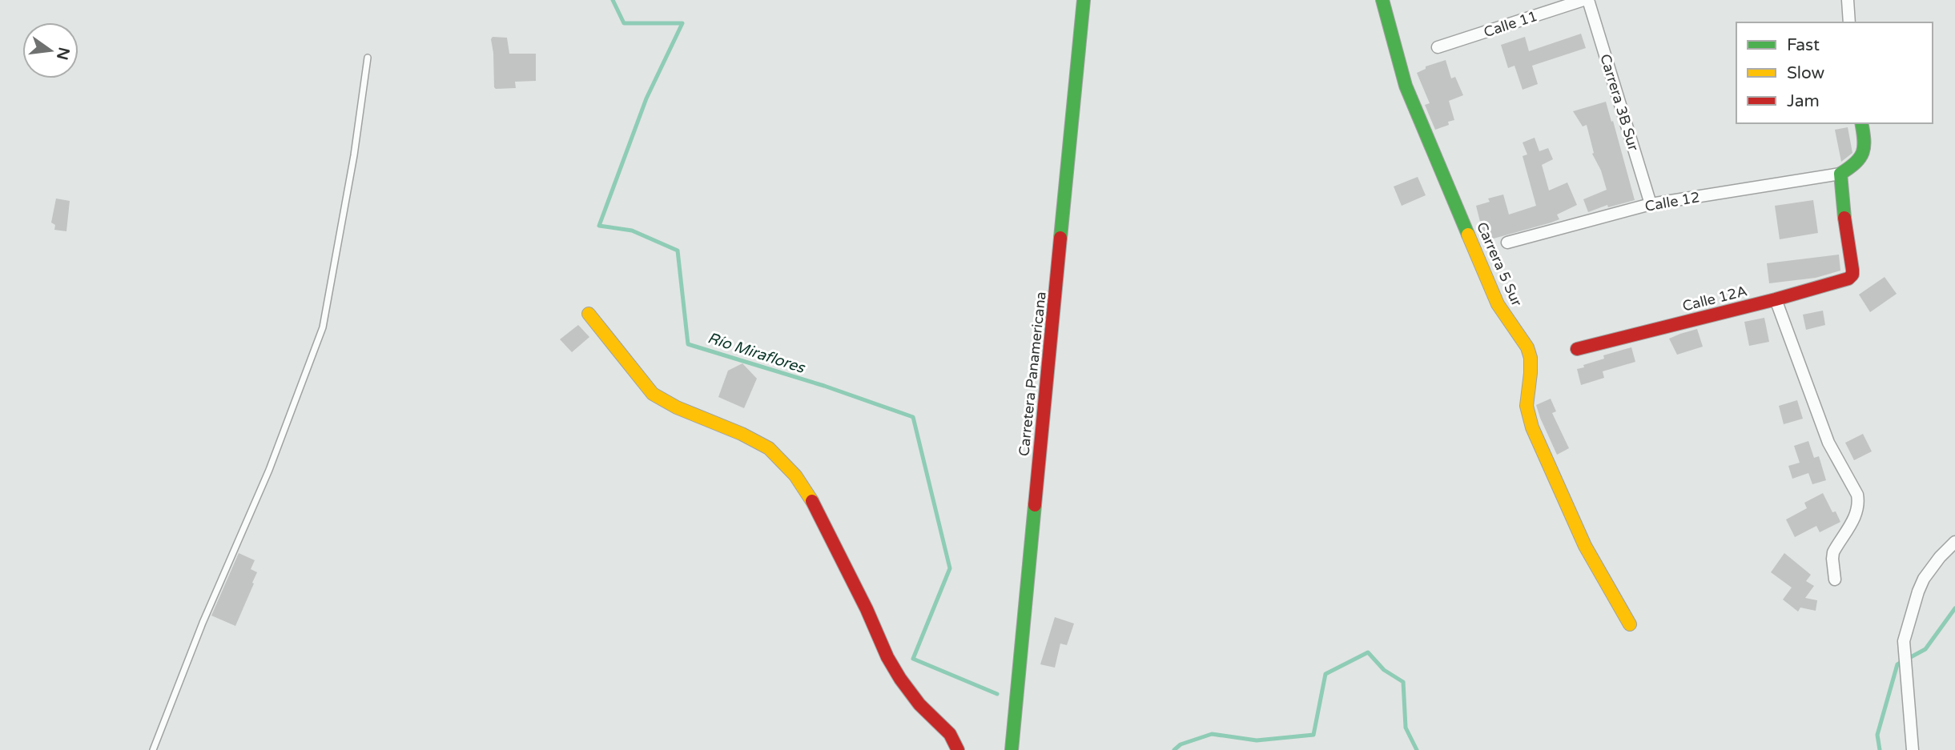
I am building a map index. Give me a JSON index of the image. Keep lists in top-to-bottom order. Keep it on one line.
{"streets":{"main road":["Carrera 5 Sur","Calle 12A","Carretera Panamericana"],"street":["Calle 11","Carrera 3B Sur","Calle 12"]},"crossings":[["Carrera 3B Sur","Calle 12"],["Calle 12","Calle 12A"]],"water":["Río Miraflores"],"legend":["Fast","Slow","Jam"],"north":"right"}
